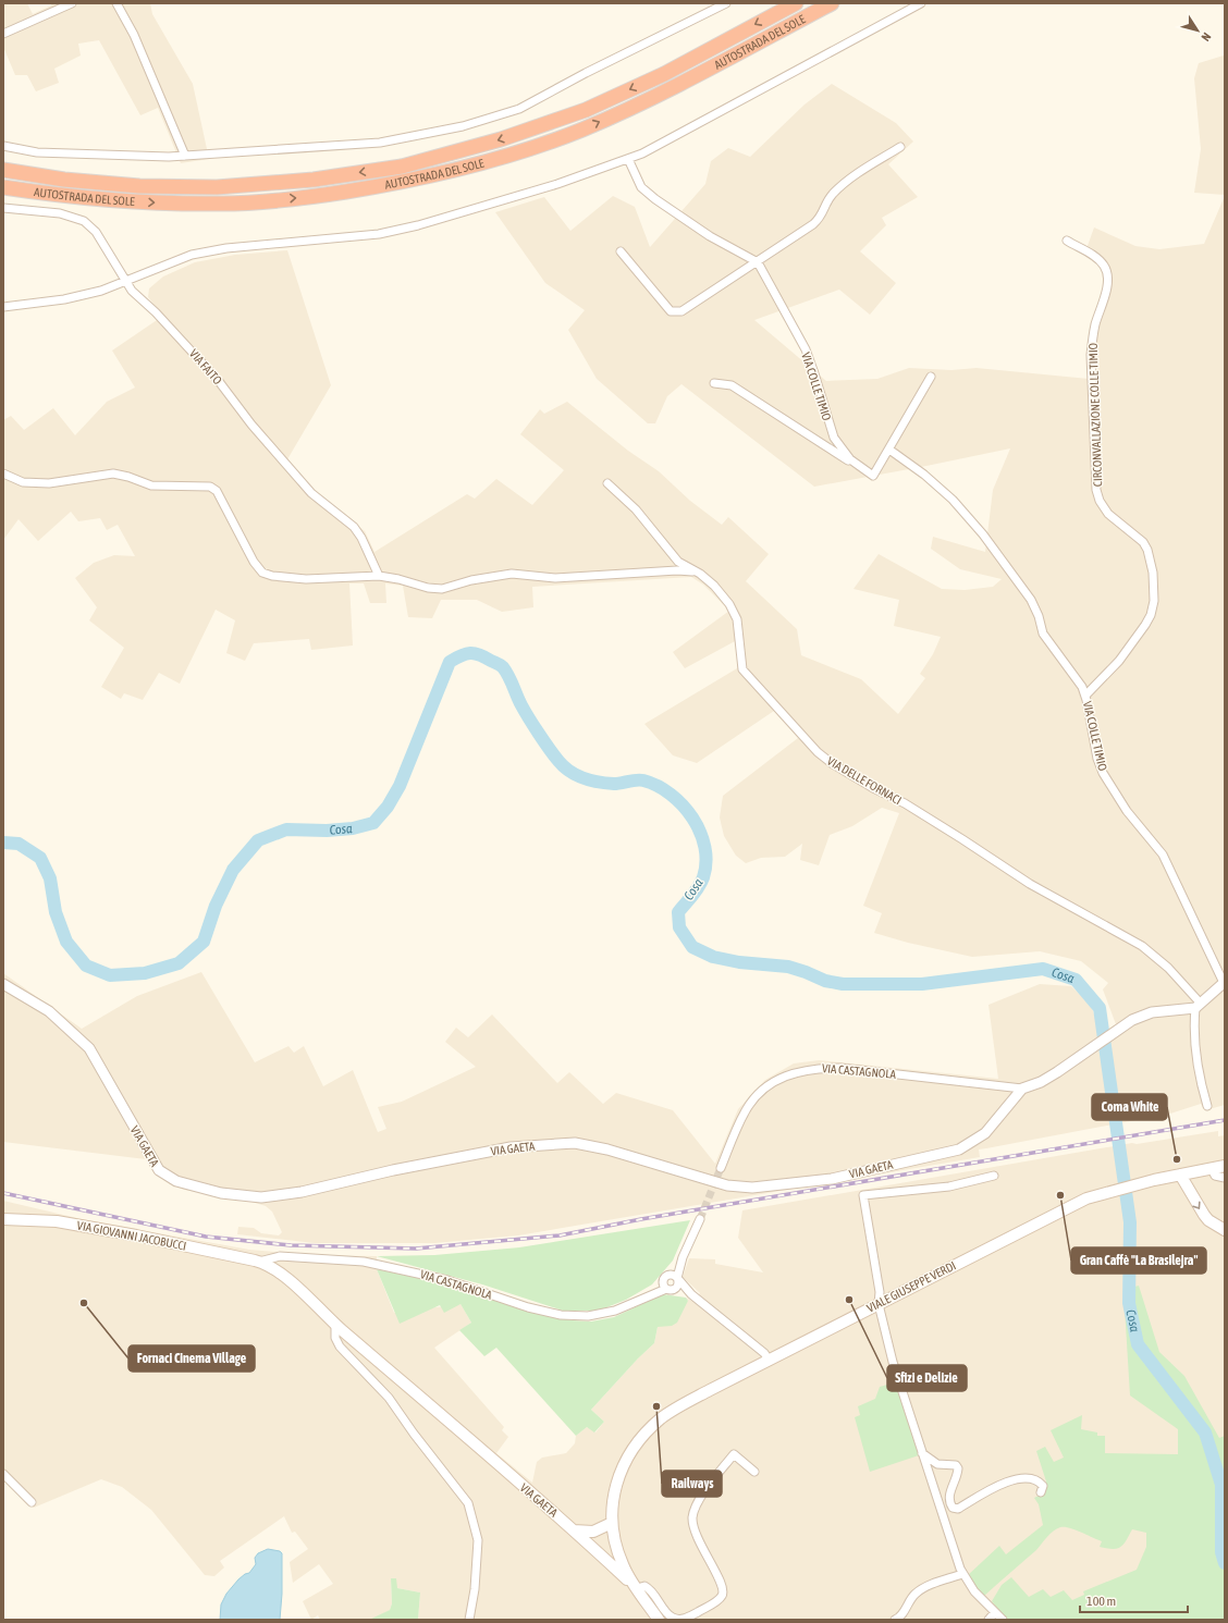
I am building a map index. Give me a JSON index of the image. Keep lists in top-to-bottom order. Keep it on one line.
{"streets":{"highway":["AUTOSTRADA DEL SOLE"],"main road":["VIA GAETA","VIA GIOVANNI JACOBUCCI","VIALE GIUSEPPE VERDI"],"street":["VIA FAITO","VIA COLLE TIMIO","CIRCONVALLAZIONE COLLE TIMIO","VIA DELLE FORNACI","VIA CASTAGNOLA"]},"crossings":[["VIA COLLE TIMIO","CIRCONVALLAZIONE COLLE TIMIO"],["VIA DELLE FORNACI","VIA GAETA"],["VIA CASTAGNOLA","VIA GAETA"],["VIA CASTAGNOLA","VIA GIOVANNI JACOBUCCI"],["VIA GAETA","VIA GIOVANNI JACOBUCCI"],["VIA GAETA","VIALE GIUSEPPE VERDI"]],"water":["Cosa"],"places":["Coma White","Gran Caffè \"La Brasilejra\"","Sfizi e Delizie","Fornaci Cinema Village","Railways"],"scale_bar":"100 m","north":"bottom right"}
